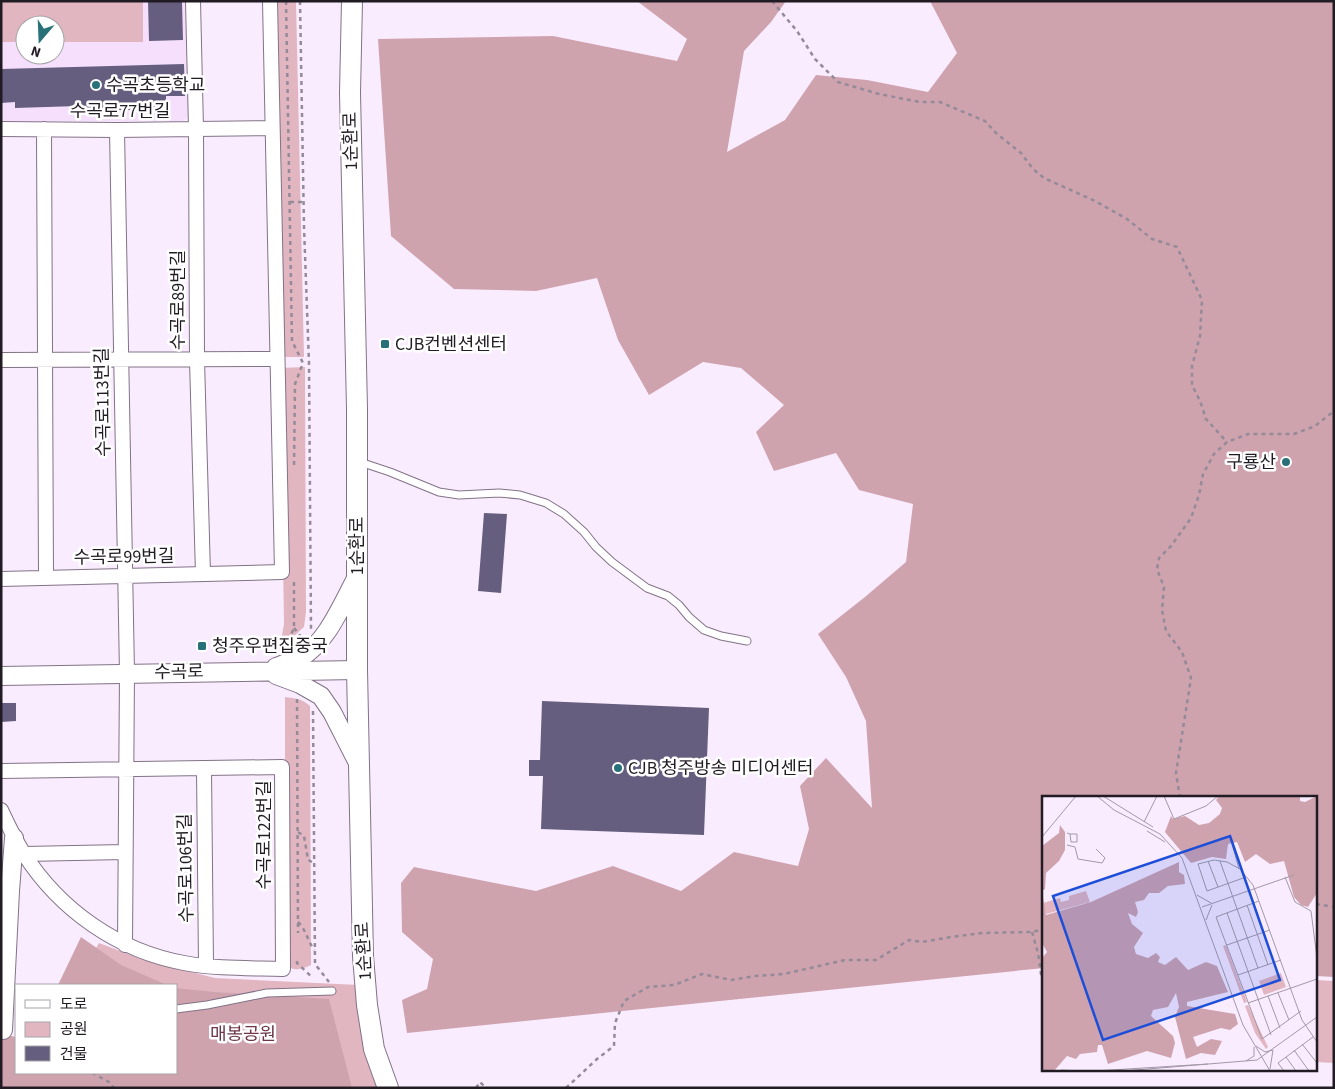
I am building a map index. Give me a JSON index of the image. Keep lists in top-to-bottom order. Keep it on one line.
{"streets":{"main road":["1순환로"],"street":["수곡로77번길","수곡로89번길","수곡로113번길","수곡로99번길","수곡로","수곡로122번길","수곡로106번길"]},"crossings":[["수곡로77번길","수곡로89번길"],["수곡로77번길","수곡로113번길"],["1순환로","수곡로"],["수곡로89번길","수곡로113번길"],["수곡로89번길","수곡로99번길"],["수곡로113번길","수곡로99번길"],["수곡로113번길","수곡로"],["수곡로113번길","수곡로122번길"],["수곡로122번길","수곡로106번길"]],"parks":["매봉공원"],"places":{"other":["수곡초등학교","구룡산","CJB 청주방송 미디어센터"],"transit":["CJB컨벤션센터","청주우편집중국"]},"legend":["도로","공원","건물"],"north":"bottom"}
